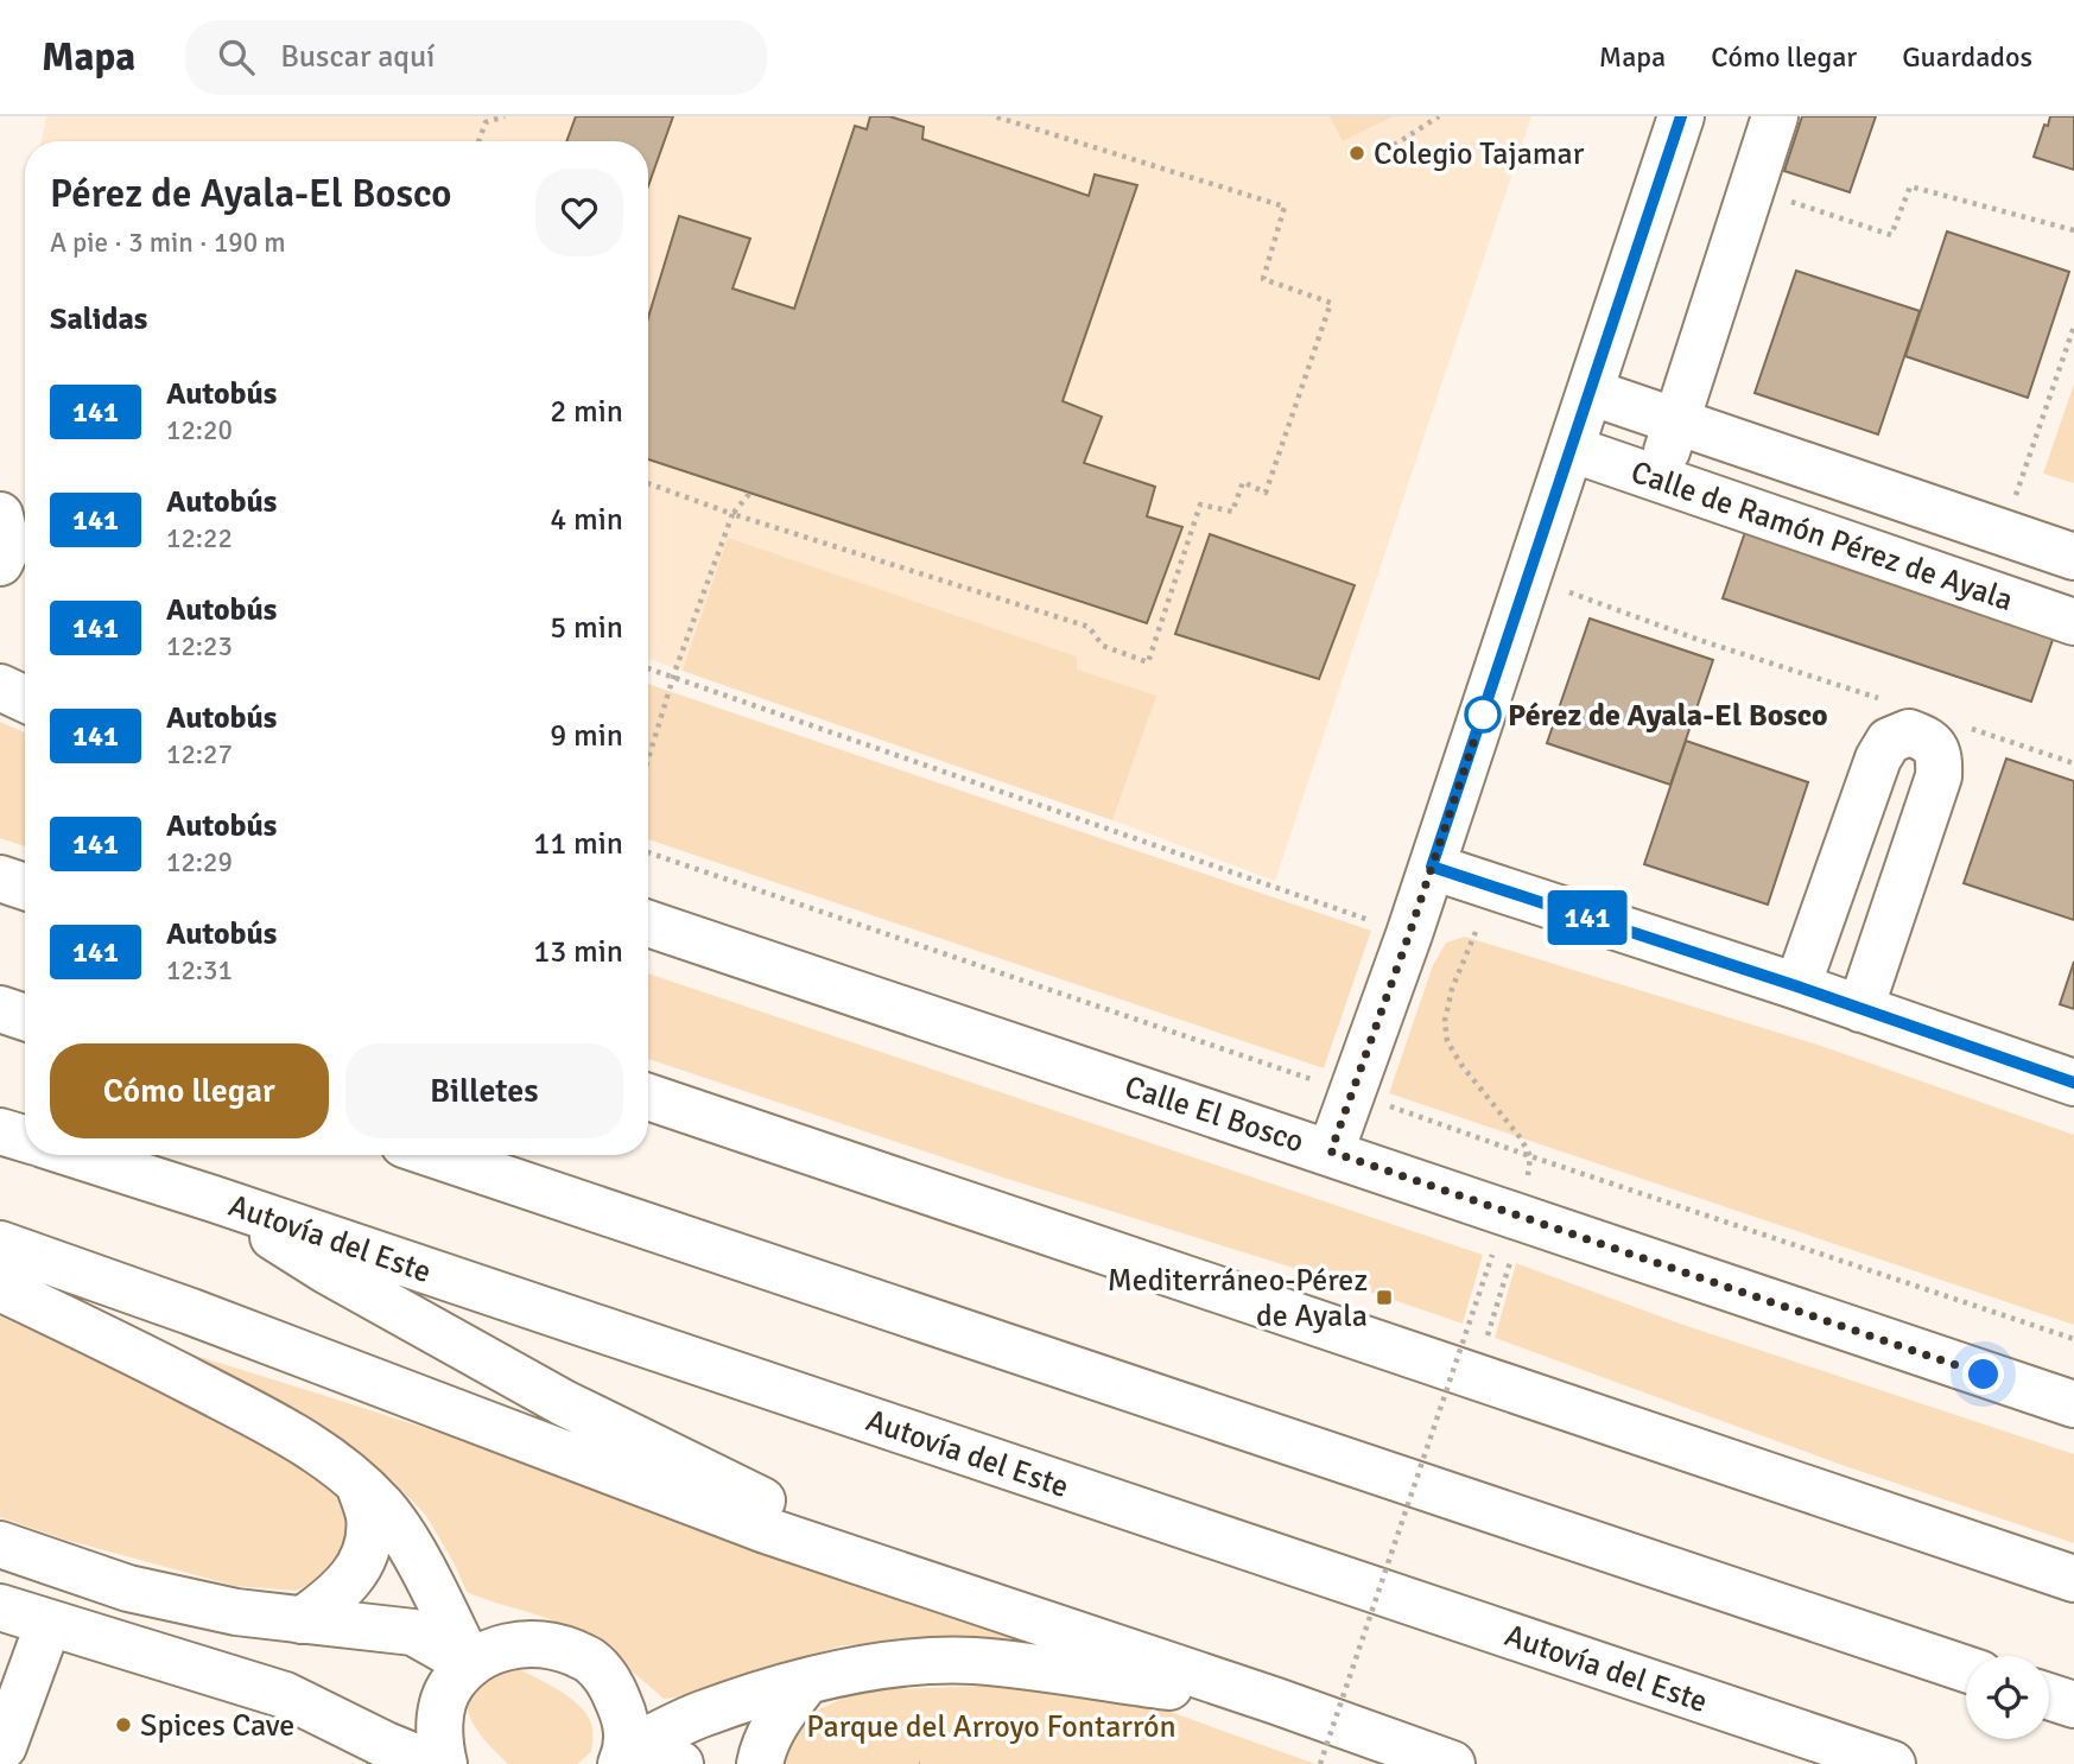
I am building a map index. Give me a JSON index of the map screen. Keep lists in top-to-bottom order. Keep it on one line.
{"streets":{"main road":["Calle de Ramón Pérez de Ayala","Calle El Bosco","Autovía del Este"]},"parks":["Parque del Arroyo Fontarrón"],"places":{"other":["Colegio Tajamar","Pérez de Ayala-El Bosco","Spices Cave"],"transit":["Mediterráneo-Pérez de Ayala"]},"lines":["bus line 141"],"page":{"header":"Mapa","search":"Buscar aquí","nav":["Mapa","Cómo llegar","Guardados"],"on_map":"141","heading":[["Pérez de Ayala-El Bosco","A pie · 3 min · 190 m"],"Salidas"],"list":[{"mark":"141","name":"Autobús","note":"12:20","value":"2 min"},{"mark":"141","name":"Autobús","note":"12:22","value":"4 min"},{"mark":"141","name":"Autobús","note":"12:23","value":"5 min"},{"mark":"141","name":"Autobús","note":"12:27","value":"9 min"},{"mark":"141","name":"Autobús","note":"12:29","value":"11 min"},{"mark":"141","name":"Autobús","note":"12:31","value":"13 min"}],"buttons":["Cómo llegar","Billetes"]}}
